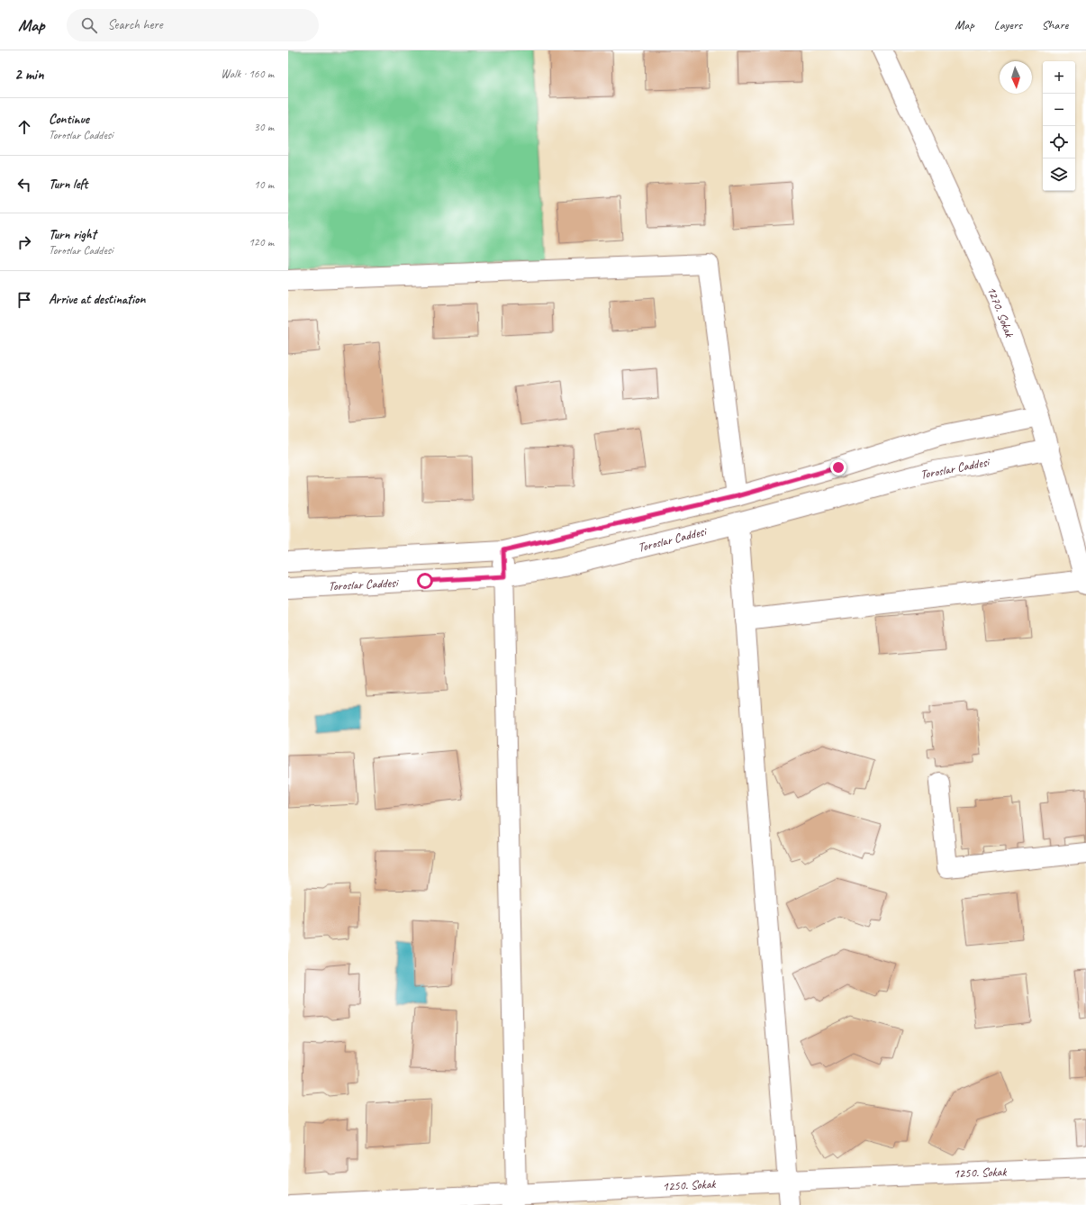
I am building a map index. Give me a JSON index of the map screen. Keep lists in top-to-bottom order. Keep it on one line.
{"streets":{"street":["1270. Sokak","Toroslar Caddesi","1250. Sokak"]},"crossings":[["1270. Sokak","Toroslar Caddesi"]],"north":"bottom","page":{"header":"Map","search":"Search here","nav":["Map","Layers","Share"],"heading":["2 min","Walk · 160 m"],"map_buttons":["+","−"],"list":[["Continue","Toroslar Caddesi","30 m"],["Turn left","10 m"],["Turn right","Toroslar Caddesi","120 m"],"Arrive at destination"]}}
